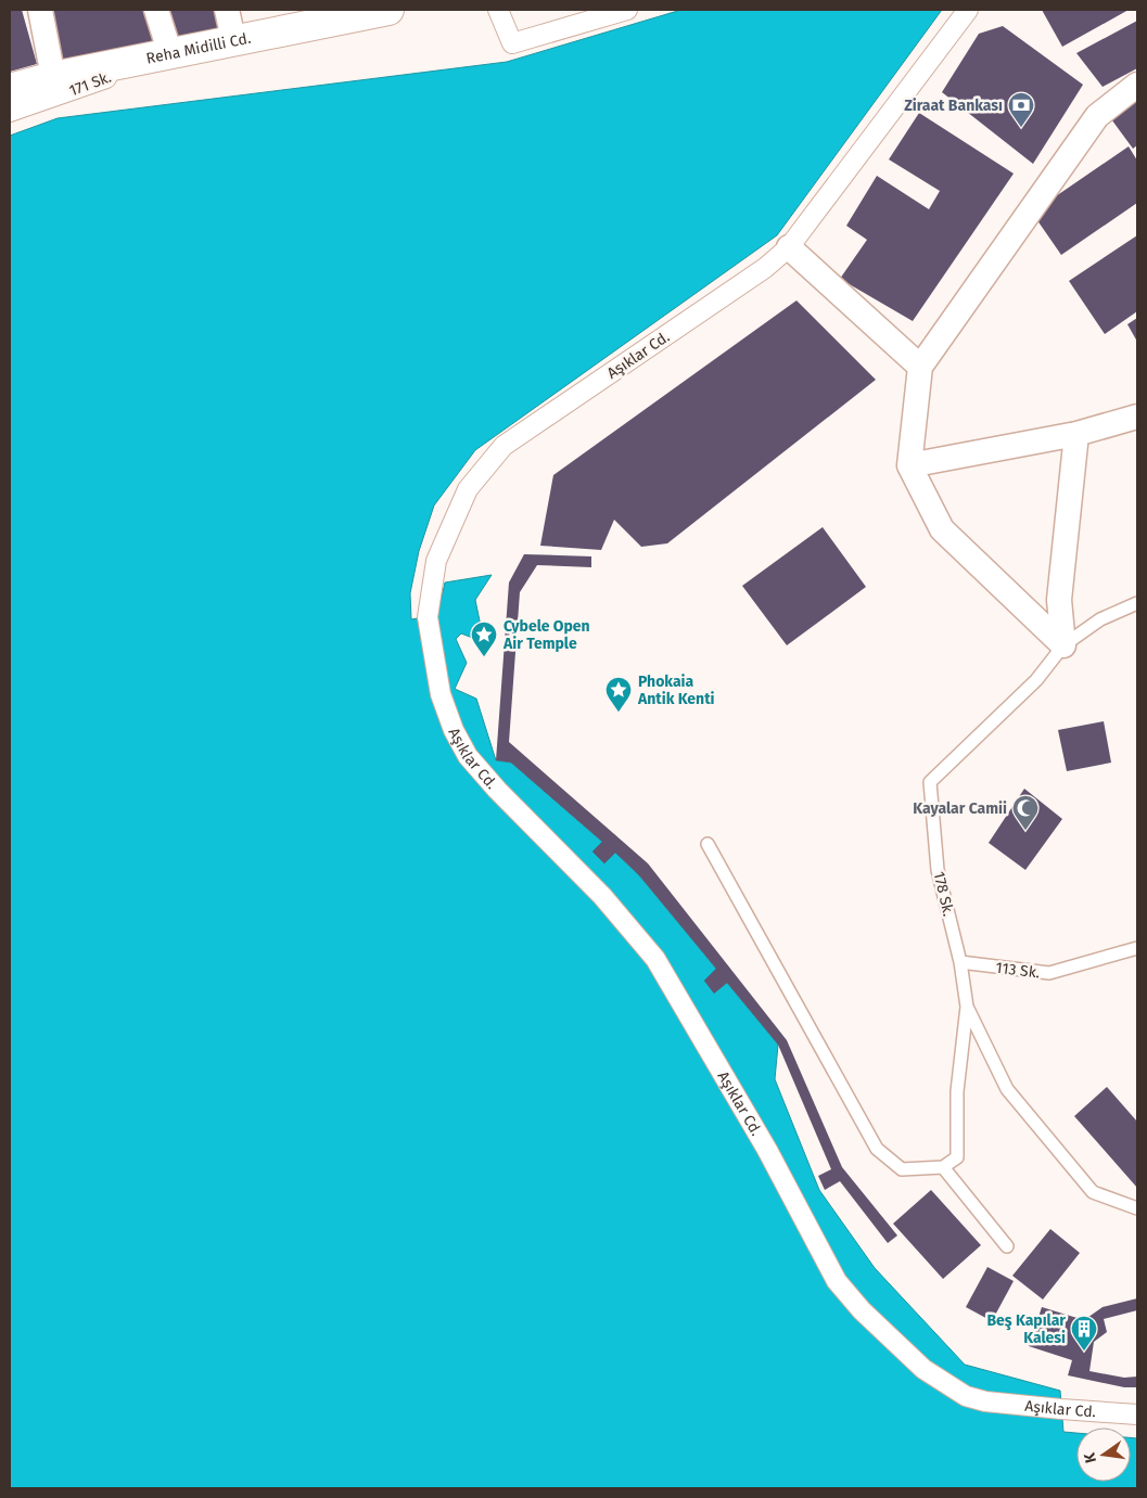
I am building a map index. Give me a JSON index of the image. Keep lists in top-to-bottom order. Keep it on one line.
{"streets":{"street":["Reha Midilli Cd.","171 Sk.","Aşıklar Cd."],"lane":["178 Sk.","113 Sk."]},"crossings":[["Reha Midilli Cd.","171 Sk."],["178 Sk.","113 Sk."]],"places":{"bank":["Ziraat Bankası"],"place":["Cybele Open Air Temple","Phokaia Antik Kenti"],"mosque":["Kayalar Camii"],"building":["Beş Kapılar Kalesi"]},"north":"left"}
